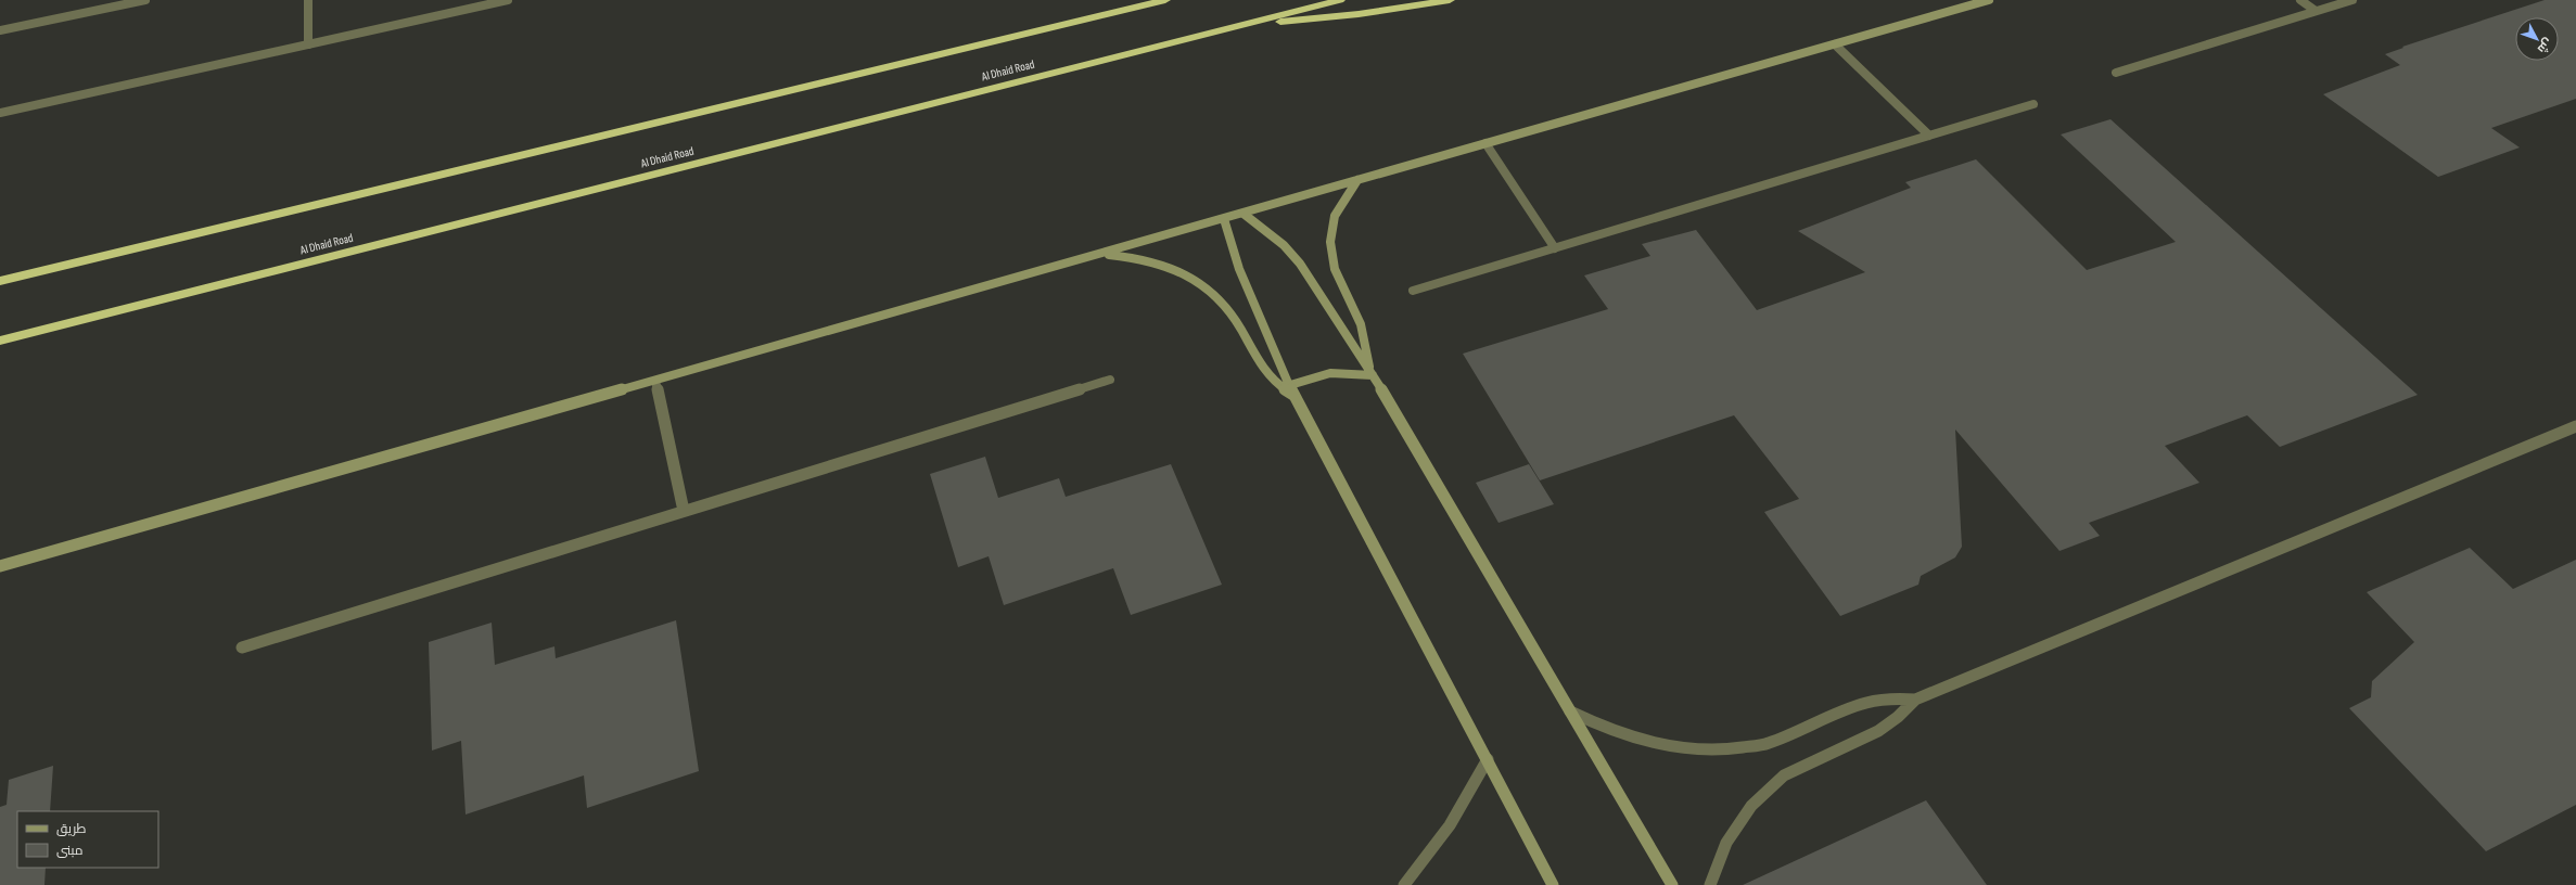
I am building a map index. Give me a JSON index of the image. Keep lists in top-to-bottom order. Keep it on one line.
{"streets":{"highway":["Al Dhaid Road"]},"legend":["طريق","مبنى"],"north":"bottom right"}
